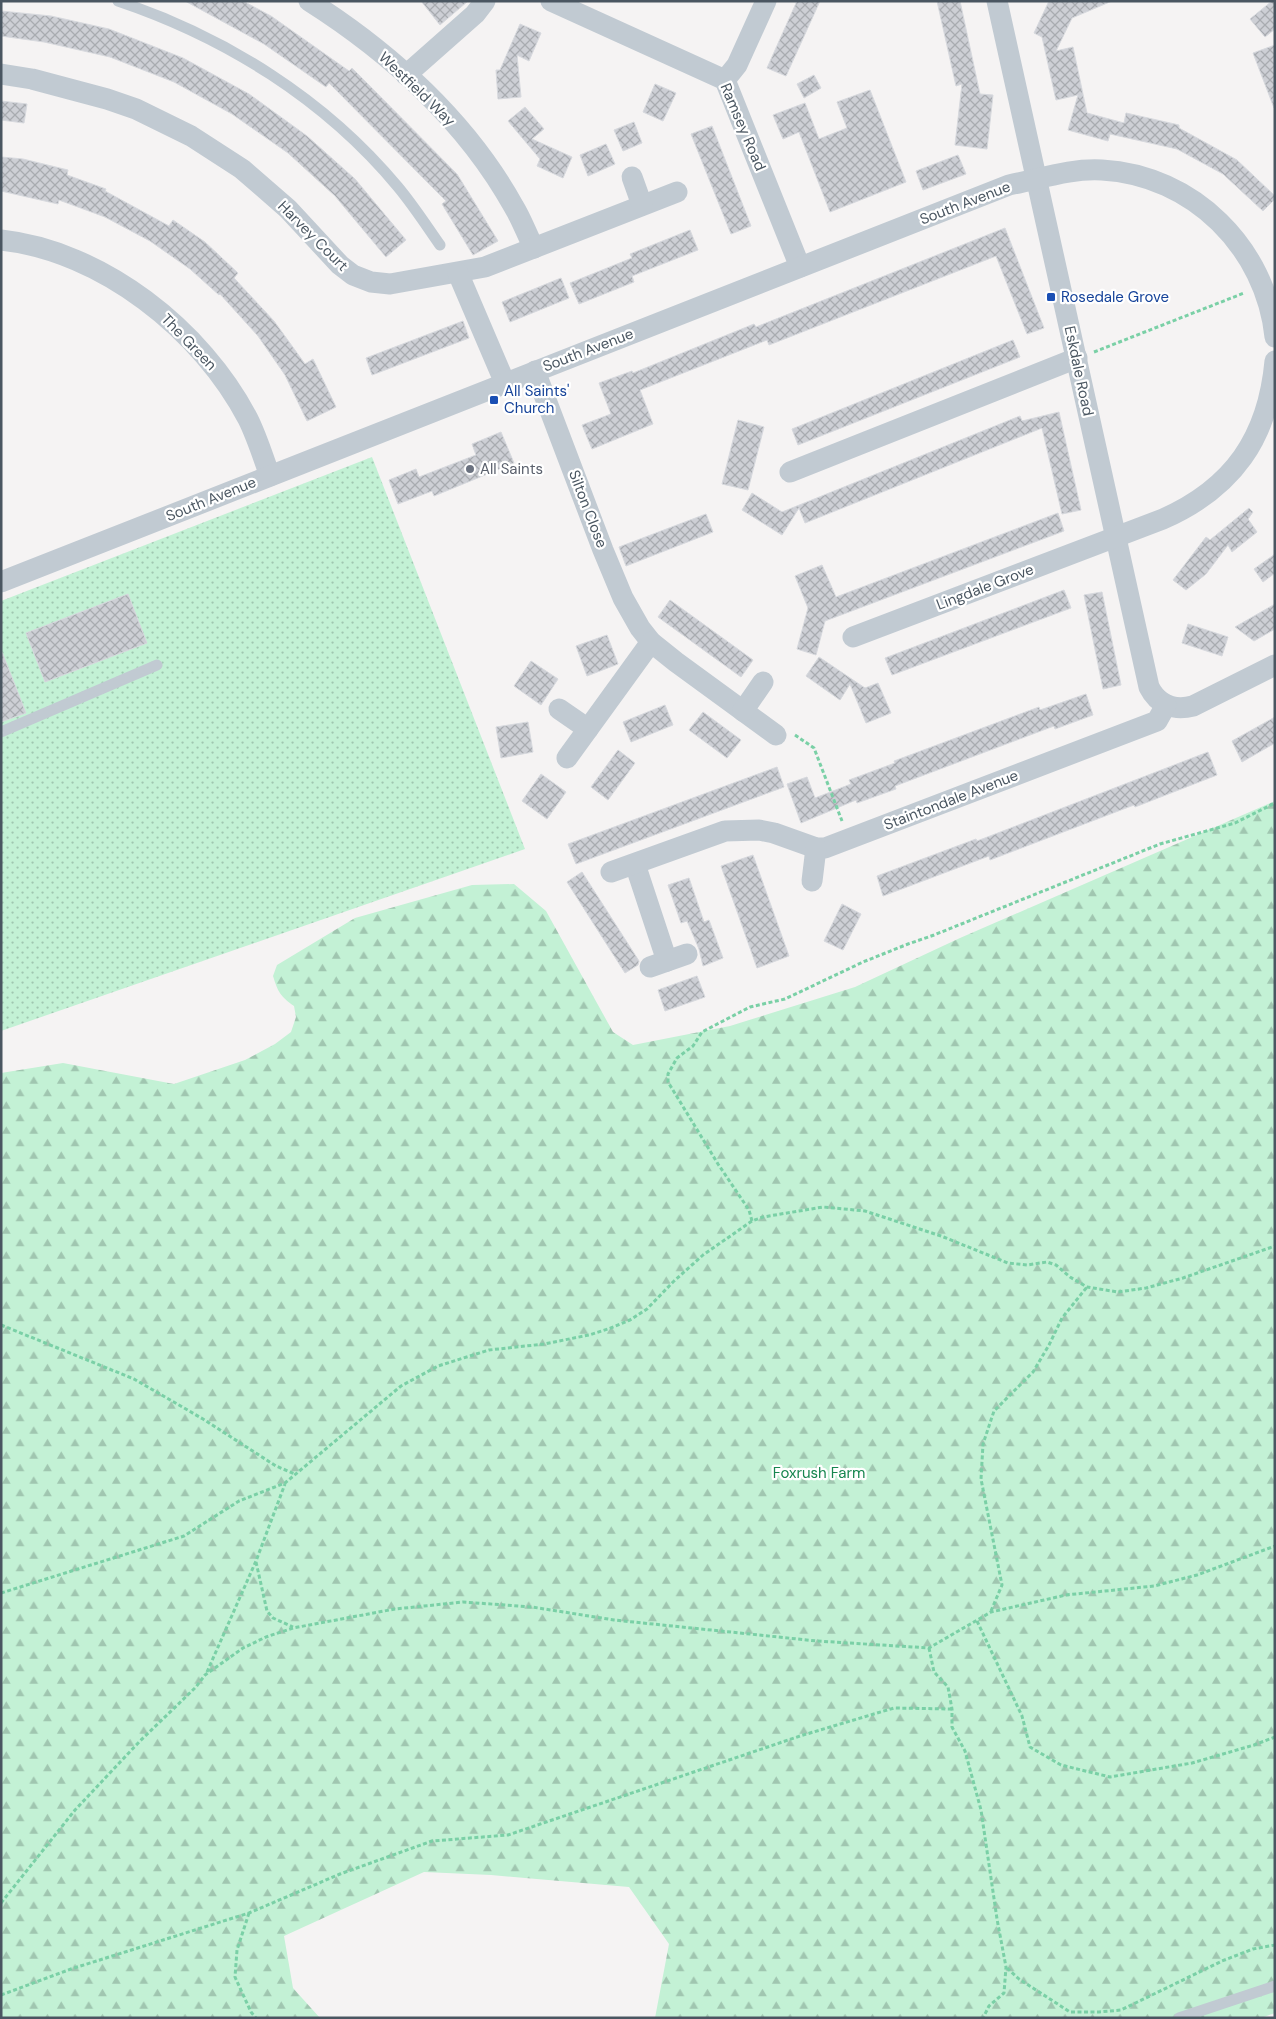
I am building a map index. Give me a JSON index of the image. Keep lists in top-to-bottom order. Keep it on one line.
{"streets":{"street":["Westfield Way","Ramsey Road","South Avenue","Harvey Court","The Green","Eskdale Road","Silton Close","Lingdale Grove","Staintondale Avenue"]},"crossings":[["Westfield Way","Harvey Court"],["Ramsey Road","South Avenue"],["South Avenue","The Green"],["South Avenue","Eskdale Road"],["South Avenue","Silton Close"],["Eskdale Road","Lingdale Grove"],["Eskdale Road","Staintondale Avenue"]],"parks":["Foxrush Farm"],"places":{"transit":["Rosedale Grove","All Saints' Church"],"other":["All Saints"]}}
